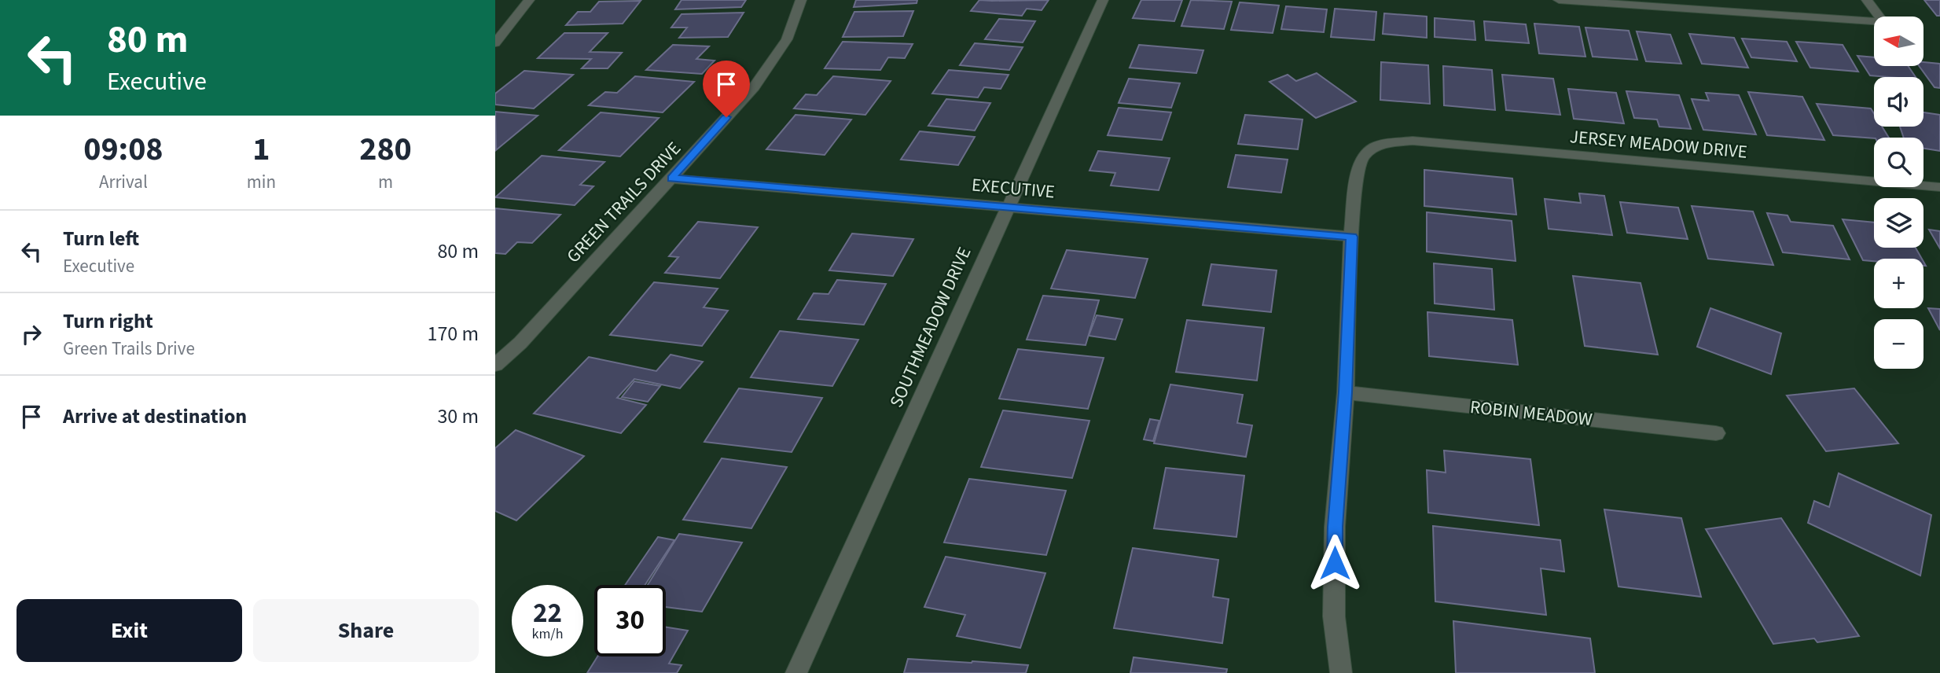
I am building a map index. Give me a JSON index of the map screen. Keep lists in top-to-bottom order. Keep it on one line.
{"streets":{"street":["JERSEY MEADOW DRIVE","EXECUTIVE","GREEN TRAILS DRIVE","SOUTHMEADOW DRIVE","ROBIN MEADOW"]},"crossings":[["JERSEY MEADOW DRIVE","EXECUTIVE"],["EXECUTIVE","GREEN TRAILS DRIVE"],["EXECUTIVE","SOUTHMEADOW DRIVE"]],"north":"left","page":{"turn":["80 m","Executive"],"map_buttons":["+","−"],"eta":["09:08","Arrival","1","min","280","m"],"list":[{"name":"Turn left","note":"Executive","value":"80 m"},{"name":"Turn right","note":"Green Trails Drive","value":"170 m"},{"name":"Arrive at destination","value":"30 m"}],"speed":"22 km/h","limit":"30","buttons":["Exit","Share"]}}
